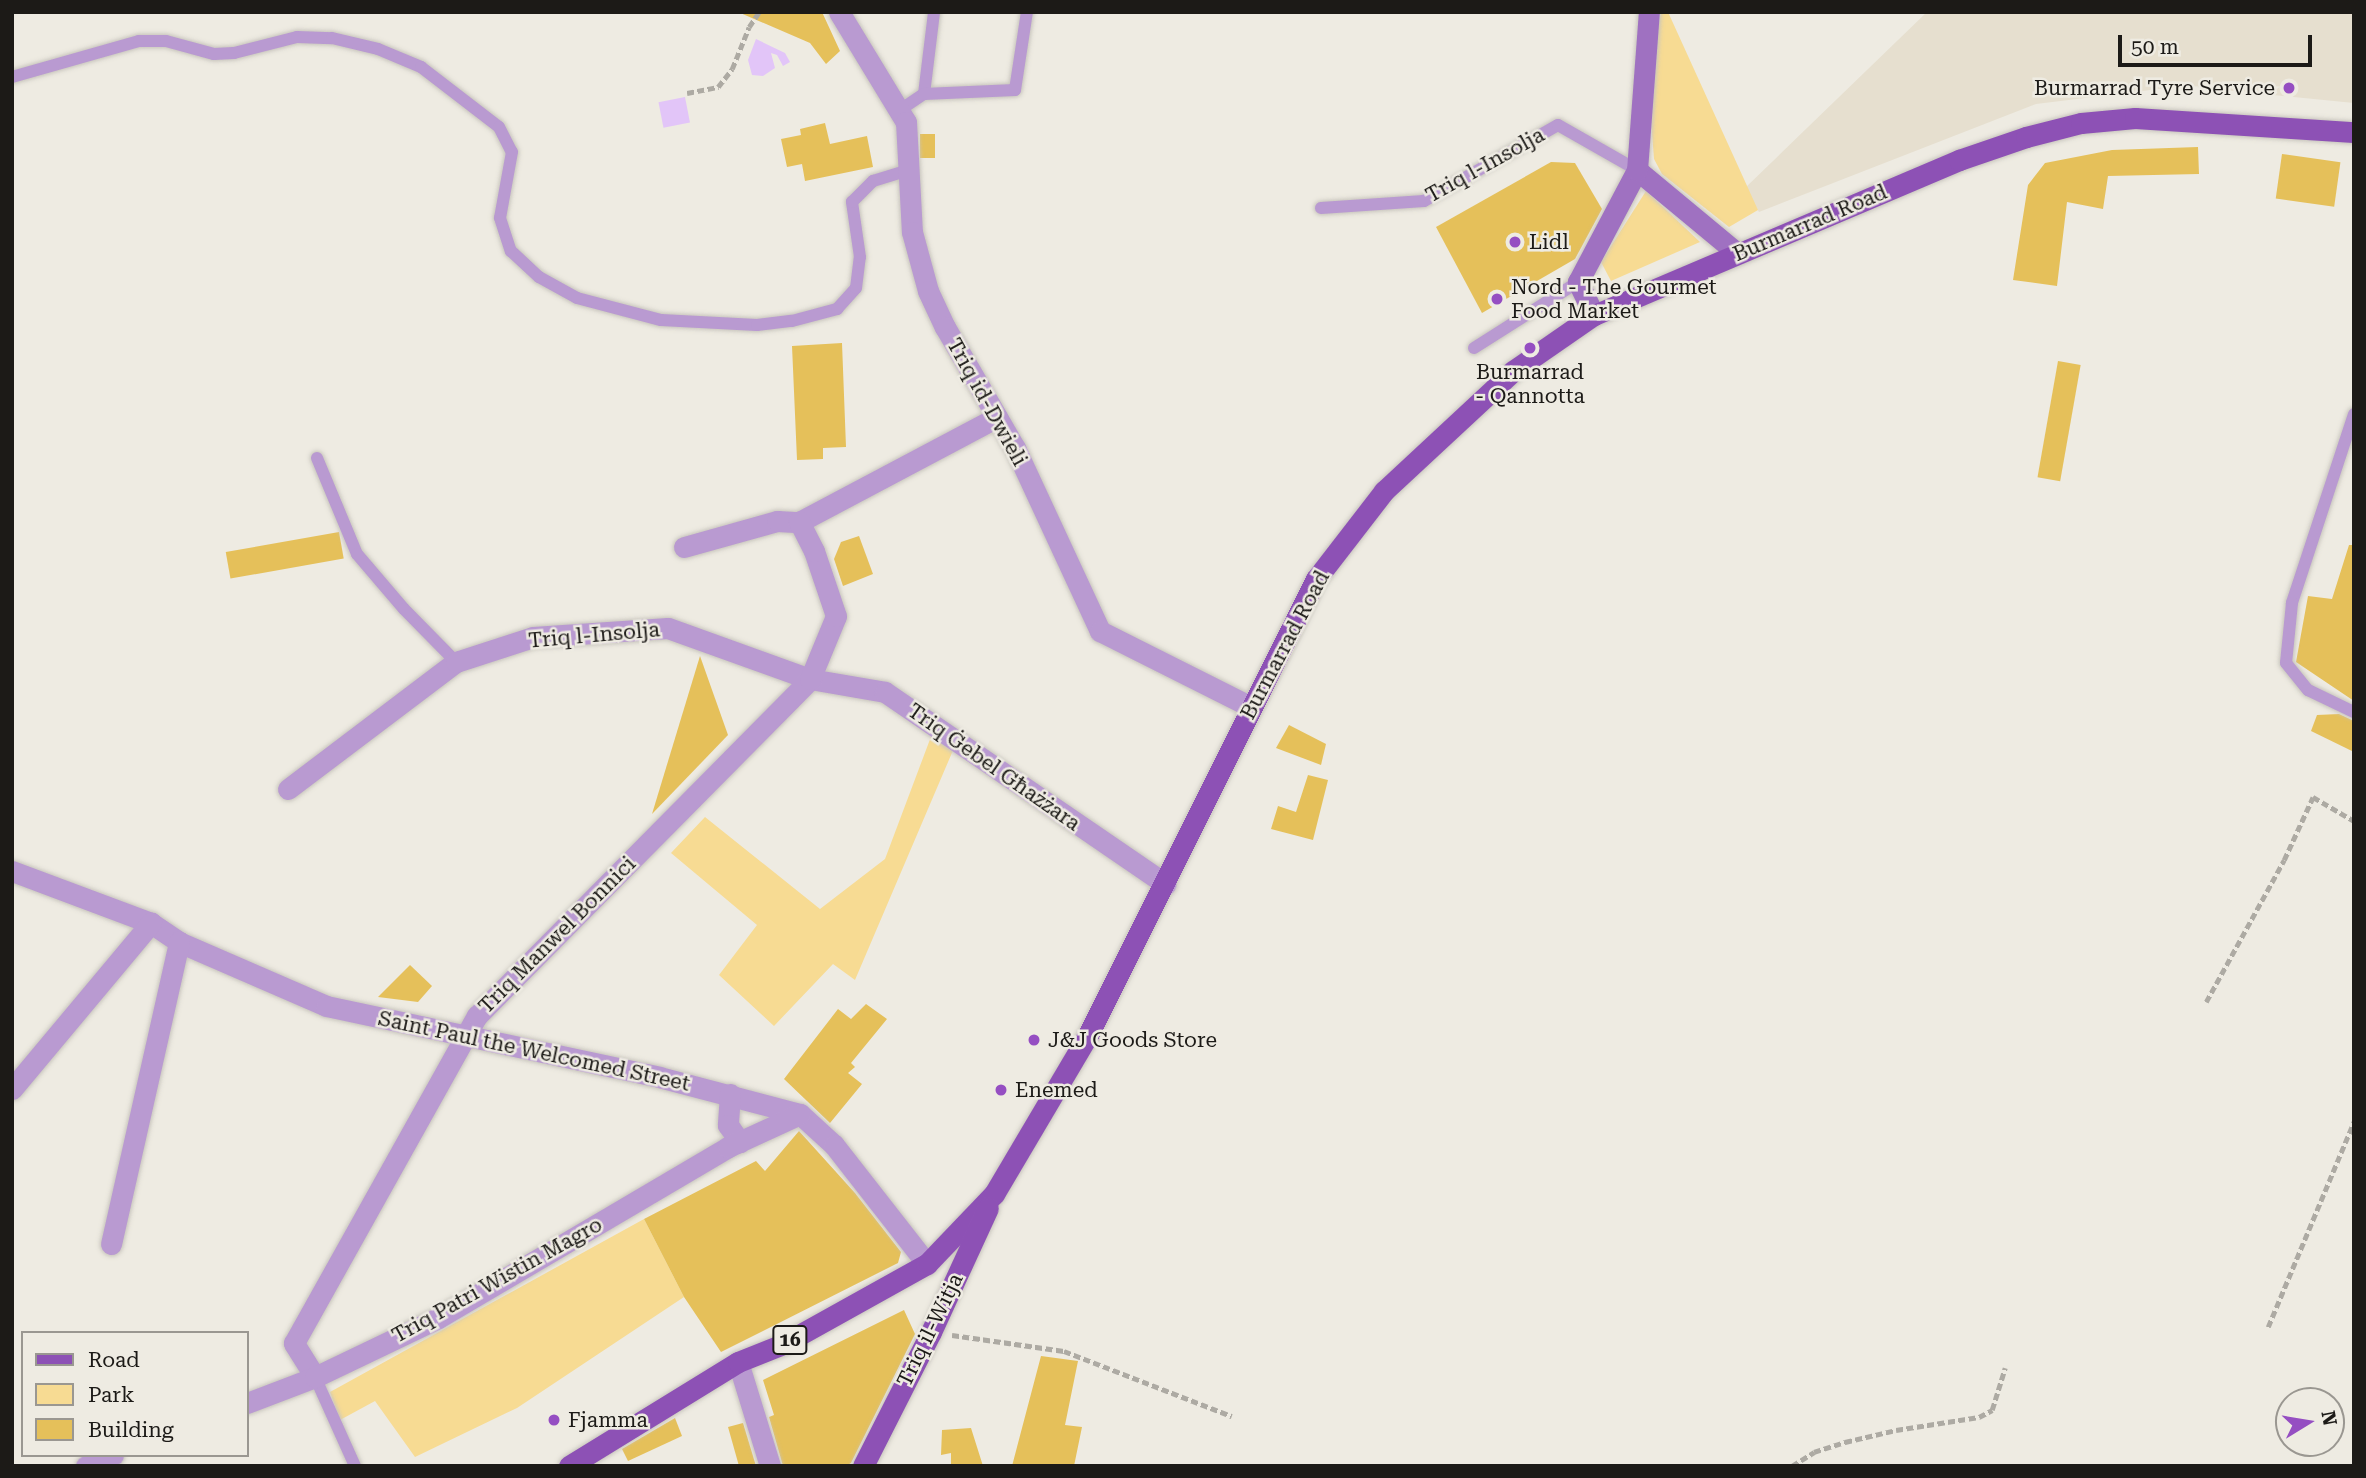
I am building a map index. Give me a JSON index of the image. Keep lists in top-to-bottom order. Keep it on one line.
{"streets":{"main road":["Burmarrad Road","Triq il-Witja","16"],"street":["Triq l-Insolja","Triq id-Dwieli","Triq Ġebel Għażżara","Triq Manwel Bonnici","Saint Paul the Welcomed Street","Triq Patri Wistin Magro"]},"crossings":[["Triq l-Insolja","Triq Ġebel Għażżara"],["Triq l-Insolja","Triq Manwel Bonnici"],["Burmarrad Road","Triq id-Dwieli"],["Burmarrad Road","Triq Ġebel Għażżara"],["Burmarrad Road","Saint Paul the Welcomed Street"],["Burmarrad Road","Triq il-Witja"],["Triq Ġebel Għażżara","Triq Manwel Bonnici"],["Triq Manwel Bonnici","Saint Paul the Welcomed Street"],["Triq Manwel Bonnici","Triq Patri Wistin Magro"],["Saint Paul the Welcomed Street","Triq Patri Wistin Magro"]],"places":["Burmarrad Tyre Service","Lidl","Nord - The Gourmet Food Market","Burmarrad - Qannotta","J&J Goods Store","Enemed","Fjamma"],"legend":["Road","Park","Building"],"scale_bar":"50 m","north":"right"}
